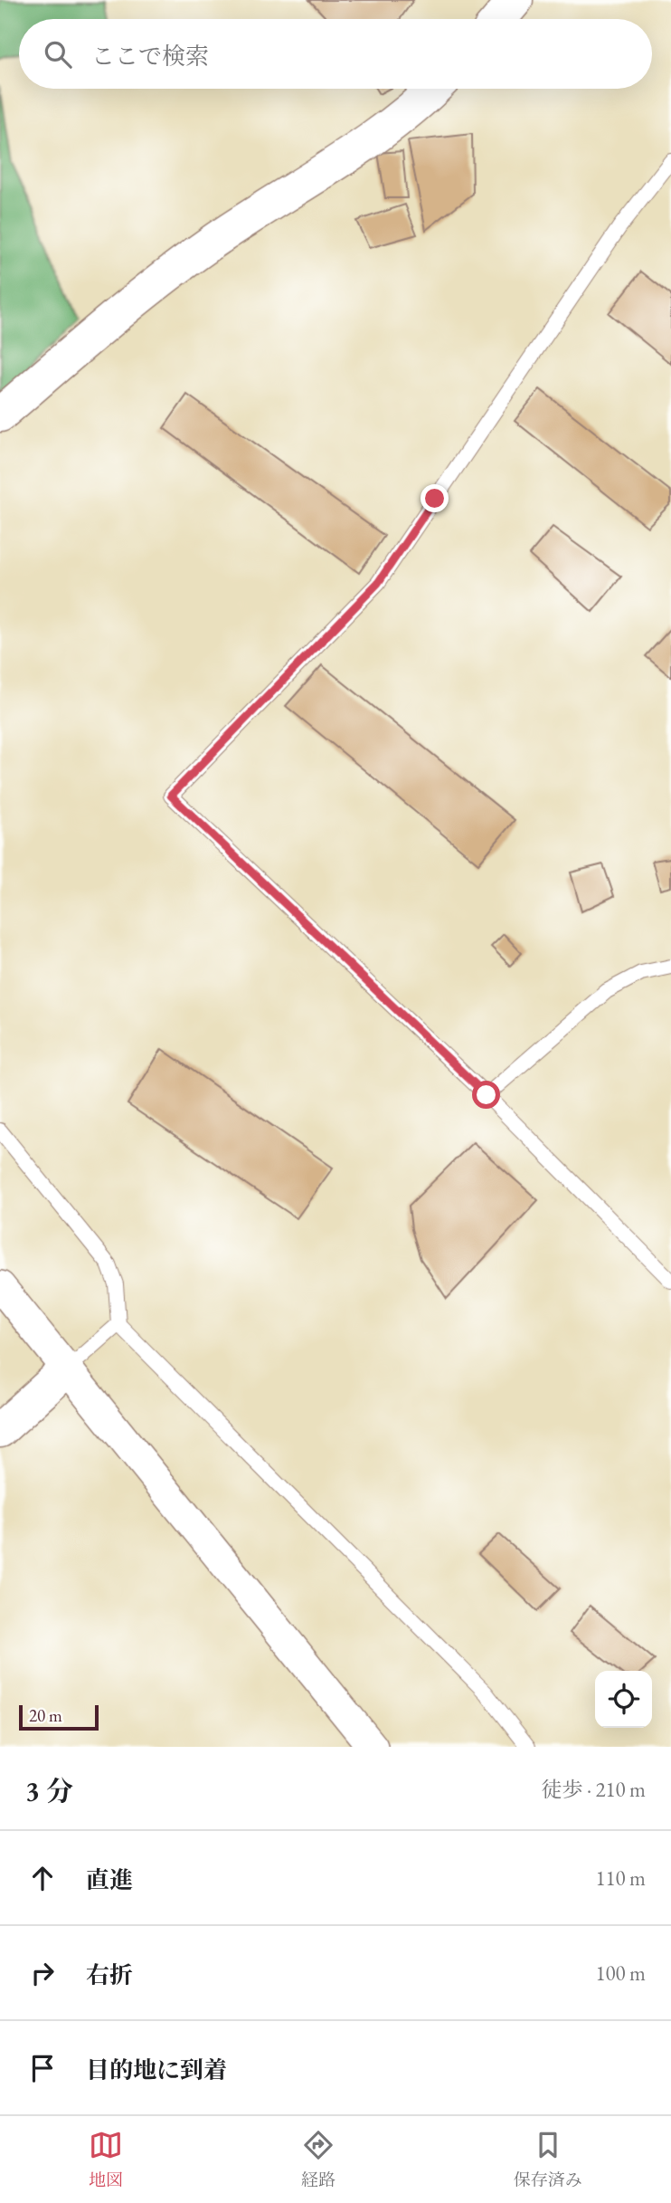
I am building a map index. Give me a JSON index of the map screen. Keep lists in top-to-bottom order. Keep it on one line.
{"scale_bar":"20 m","page":{"search":"ここで検索","scale":"20 m","heading":["3 分","徒歩 · 210 m"],"list":[["直進","110 m"],["右折","100 m"],"目的地に到着"],"nav":["地図","経路","保存済み"]}}
